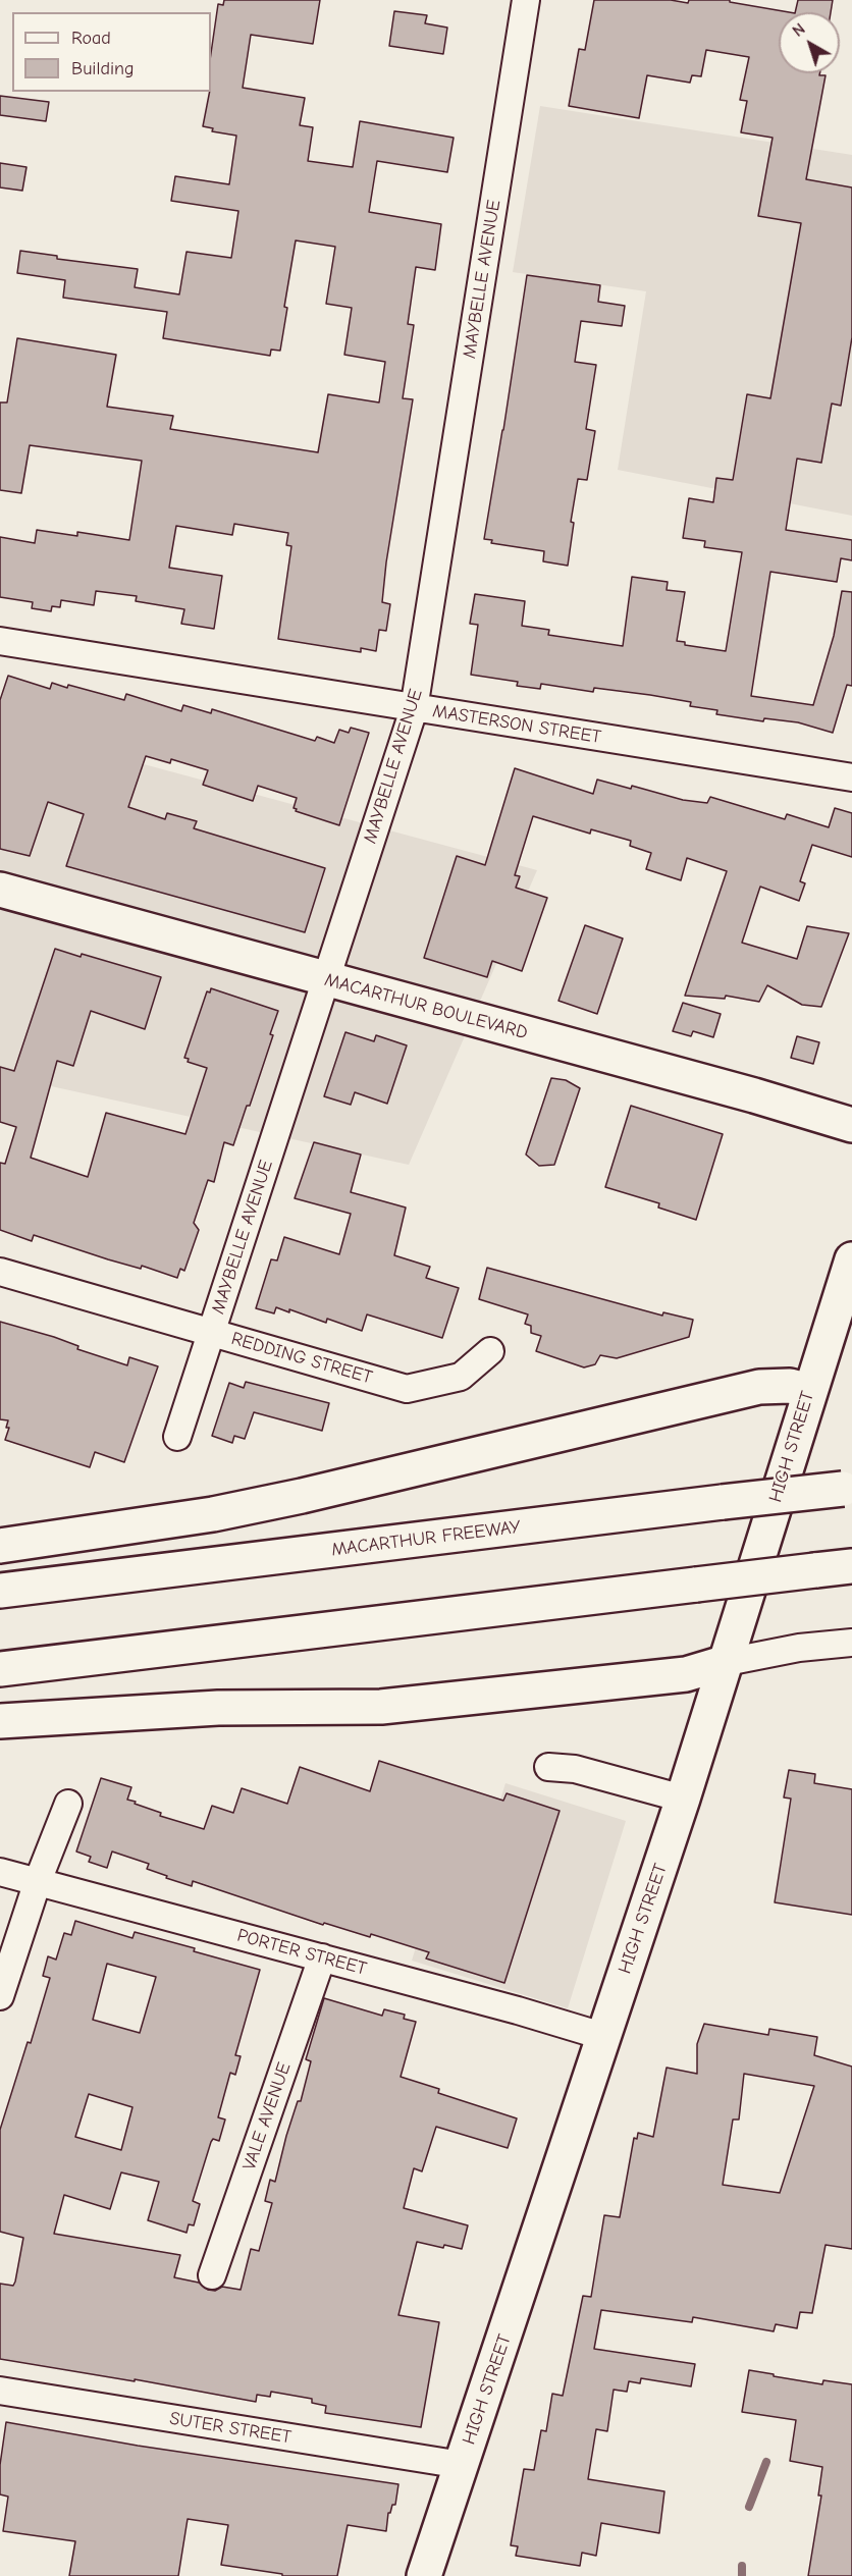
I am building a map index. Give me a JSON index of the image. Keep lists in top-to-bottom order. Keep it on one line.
{"streets":{"main road":["MACARTHUR BOULEVARD","HIGH STREET","MACARTHUR FREEWAY"],"street":["MAYBELLE AVENUE","MASTERSON STREET","REDDING STREET","PORTER STREET","VALE AVENUE","SUTER STREET"]},"crossings":[["MAYBELLE AVENUE","MASTERSON STREET"],["MAYBELLE AVENUE","MACARTHUR BOULEVARD"],["MAYBELLE AVENUE","REDDING STREET"],["HIGH STREET","PORTER STREET"],["HIGH STREET","SUTER STREET"],["PORTER STREET","VALE AVENUE"]],"legend":["Road","Building"],"north":"top left"}
